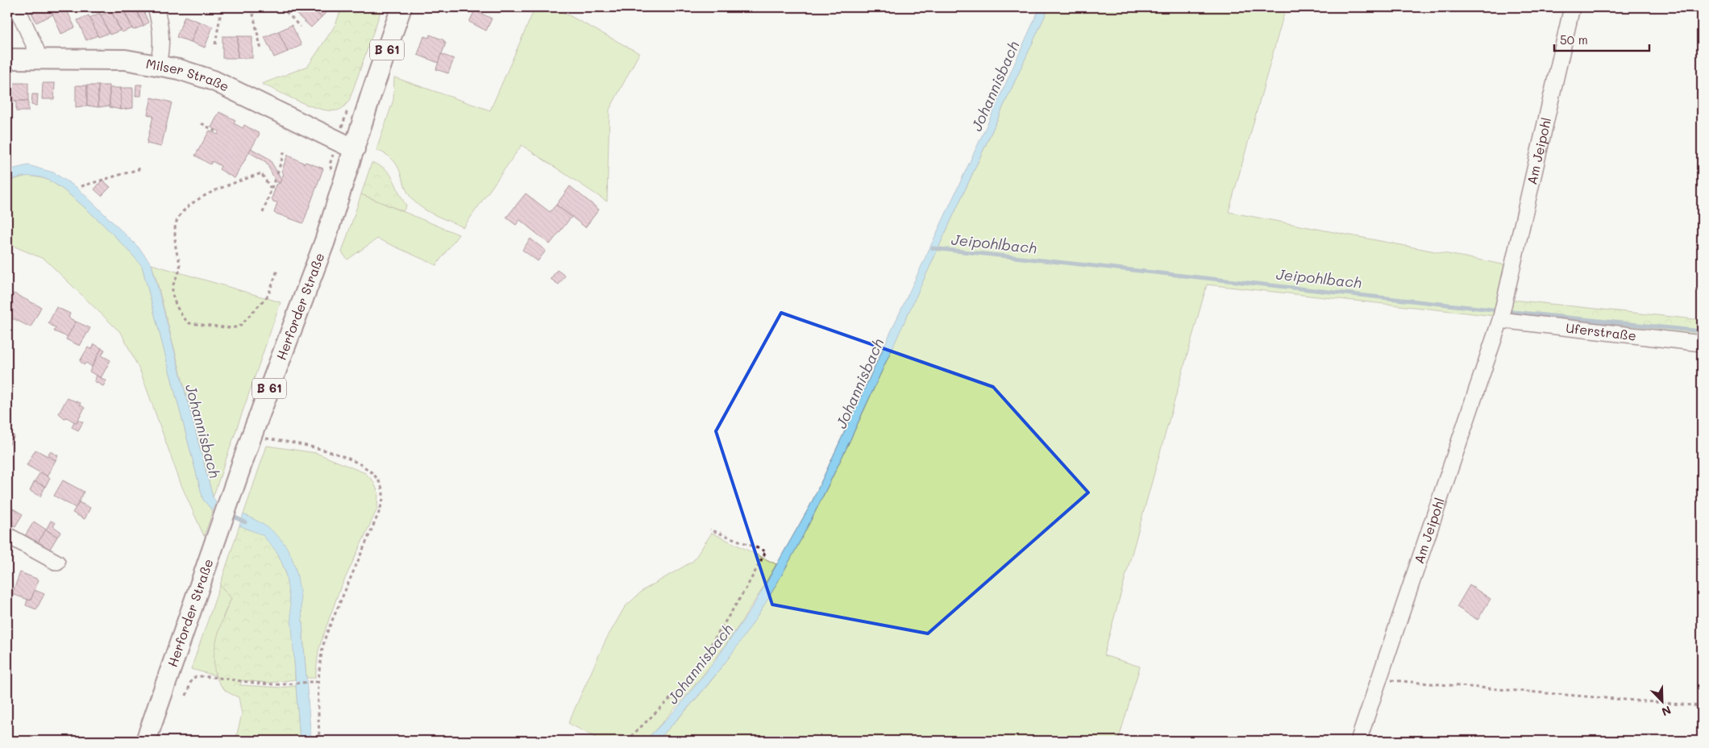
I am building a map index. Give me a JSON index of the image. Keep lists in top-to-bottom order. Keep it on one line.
{"streets":{"main road":["B 61","Milser Straße","Herforder Straße"],"street":["Am Jeipohl","Uferstraße"]},"crossings":[["Milser Straße","Herforder Straße"],["Am Jeipohl","Uferstraße"]],"water":["Johannisbach","Jeipohlbach"],"scale_bar":"50 m","north":"bottom right"}
